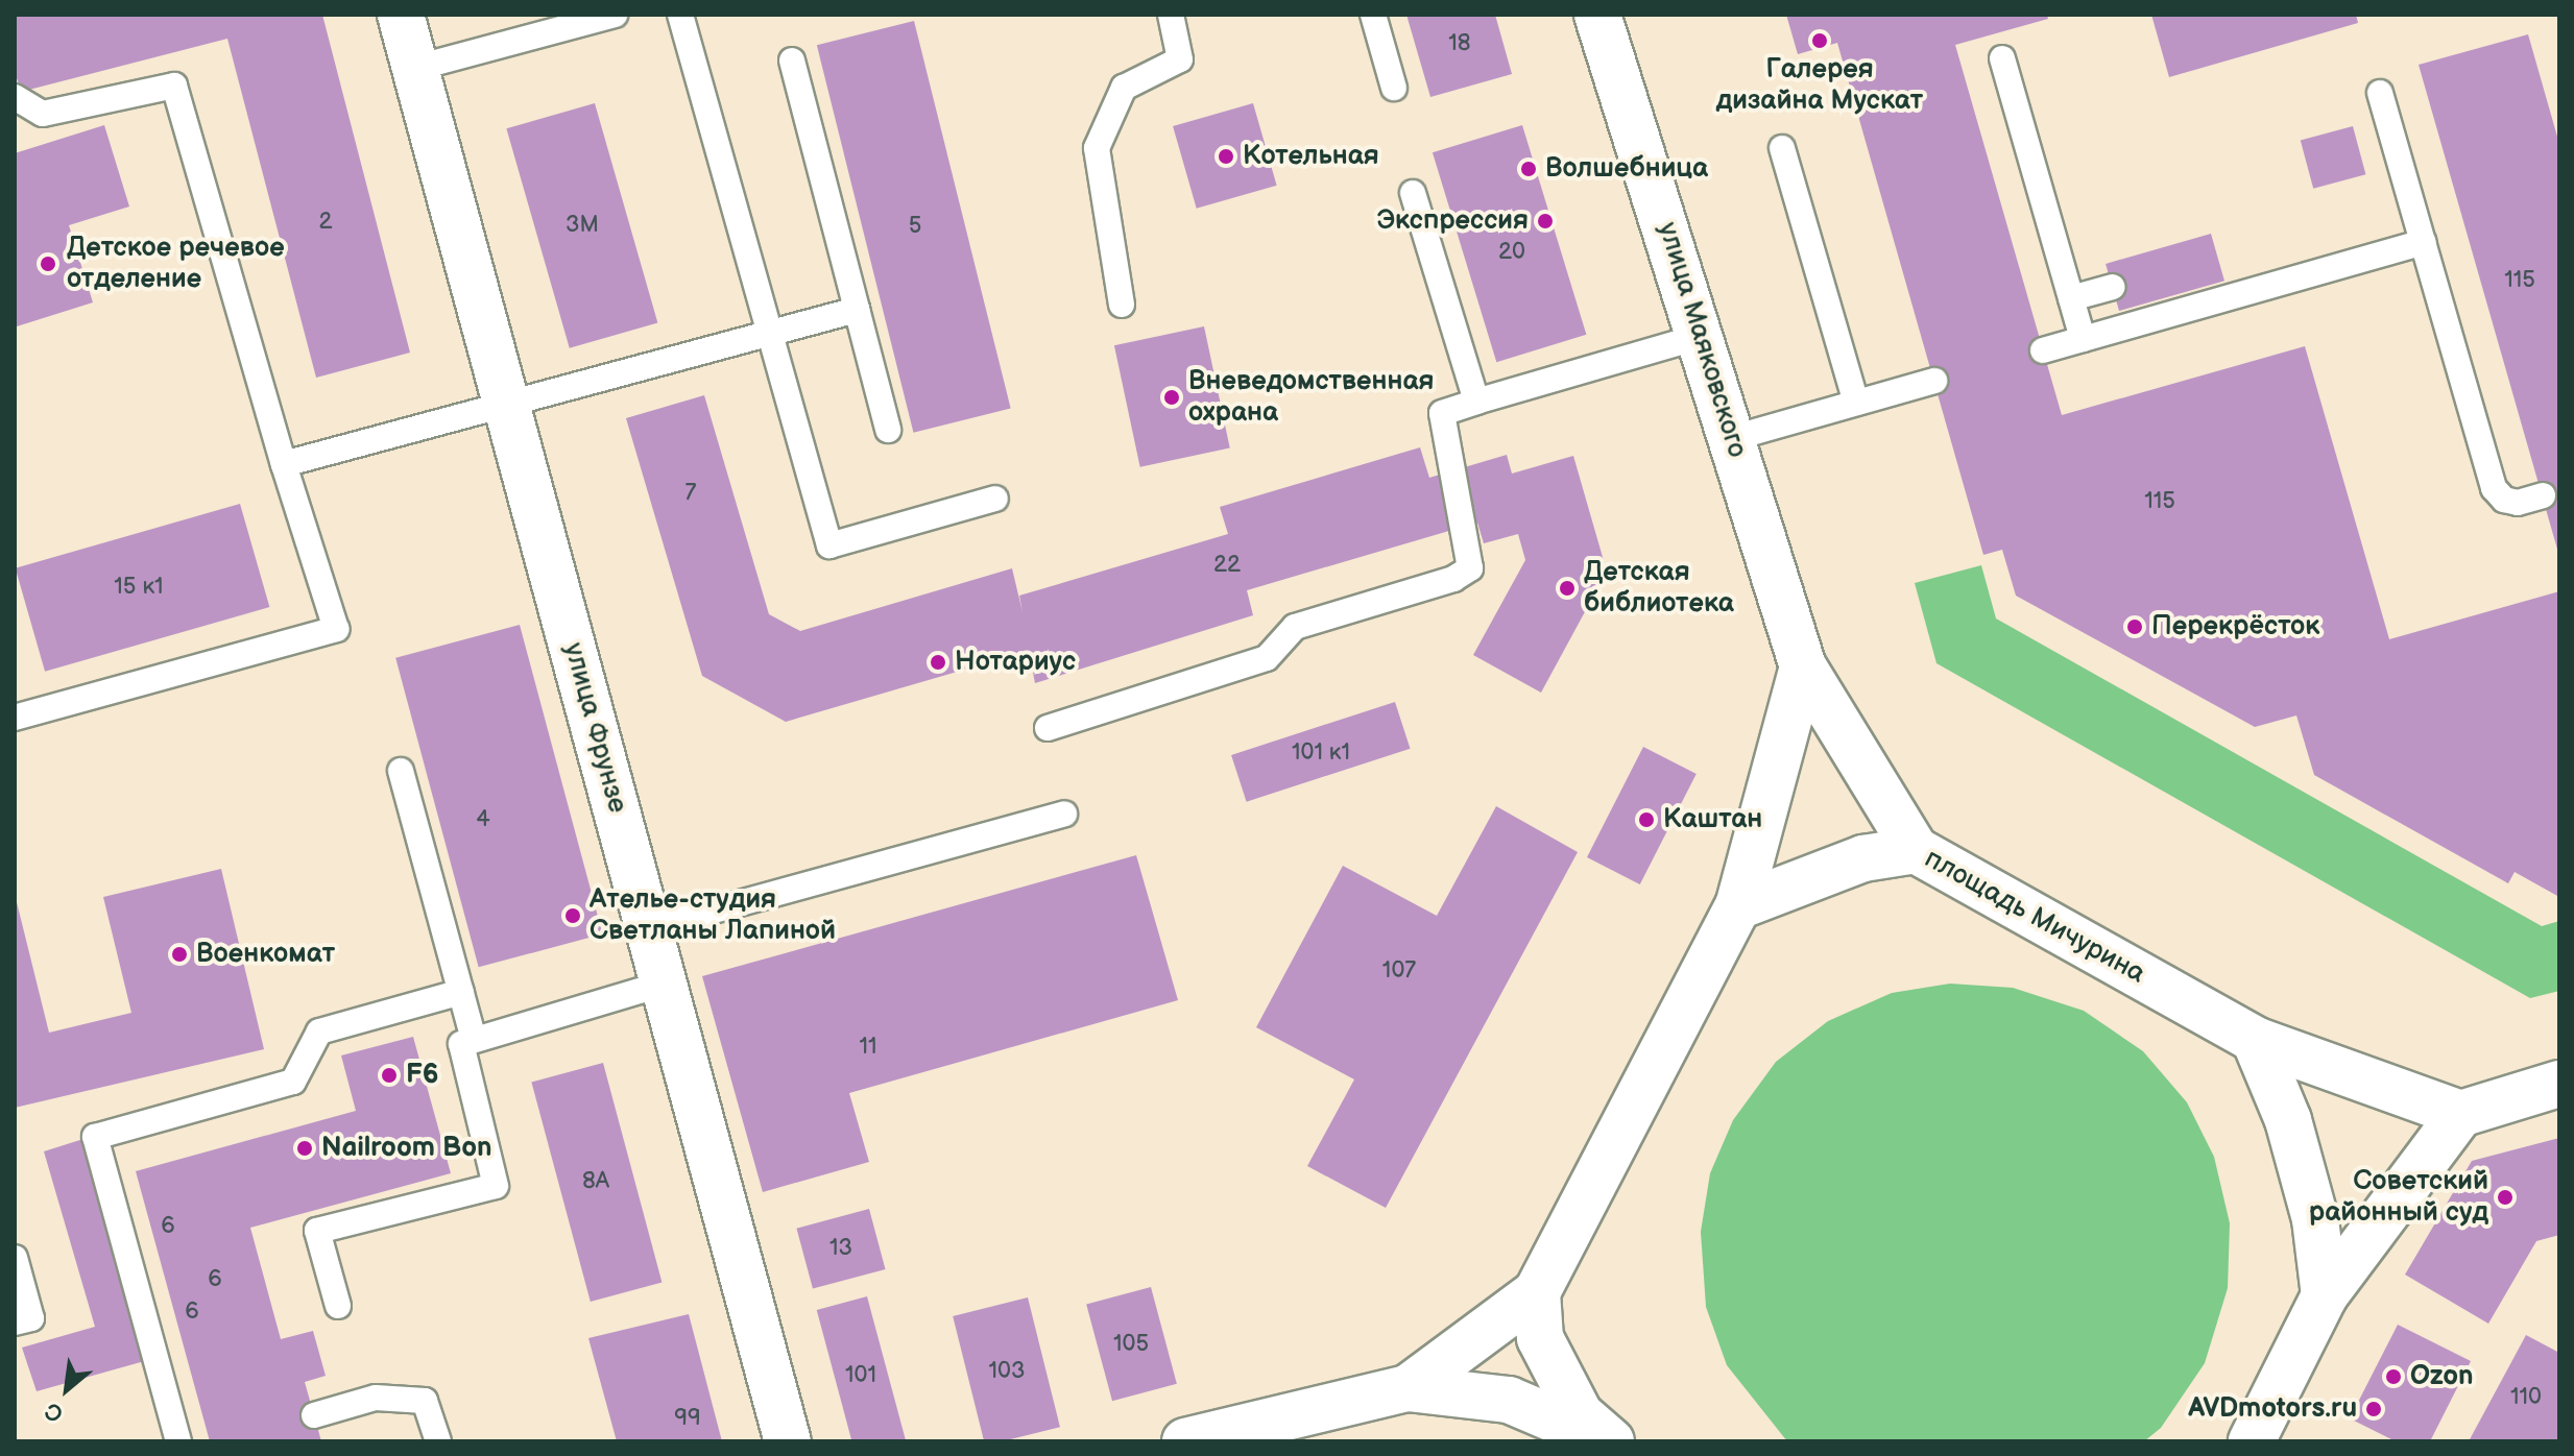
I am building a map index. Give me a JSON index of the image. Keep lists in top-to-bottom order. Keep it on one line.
{"streets":{"street":["улица Маяковского","улица Фрунзе","площадь Мичурина"]},"crossings":[["улица Маяковского","площадь Мичурина"]],"places":["Галерея дизайна Мускат","Котельная","Волшебница","Экспрессия","Детское речевое отделение","Вневедомственная охрана","Детская библиотека","Перекрёсток","Нотариус","Каштан","Ателье-студия Светланы Лапиной","Военкомат","F6","Nailroom Bon","Советский районный суд","Ozon","AVDmotors.ru"],"house_numbers":["18","2","3М","5","20","115","7","115","22","15 к1","101 к1","4","107","11","8А","6","13","6","6","105","103","101","110","99"],"north":"bottom left"}
